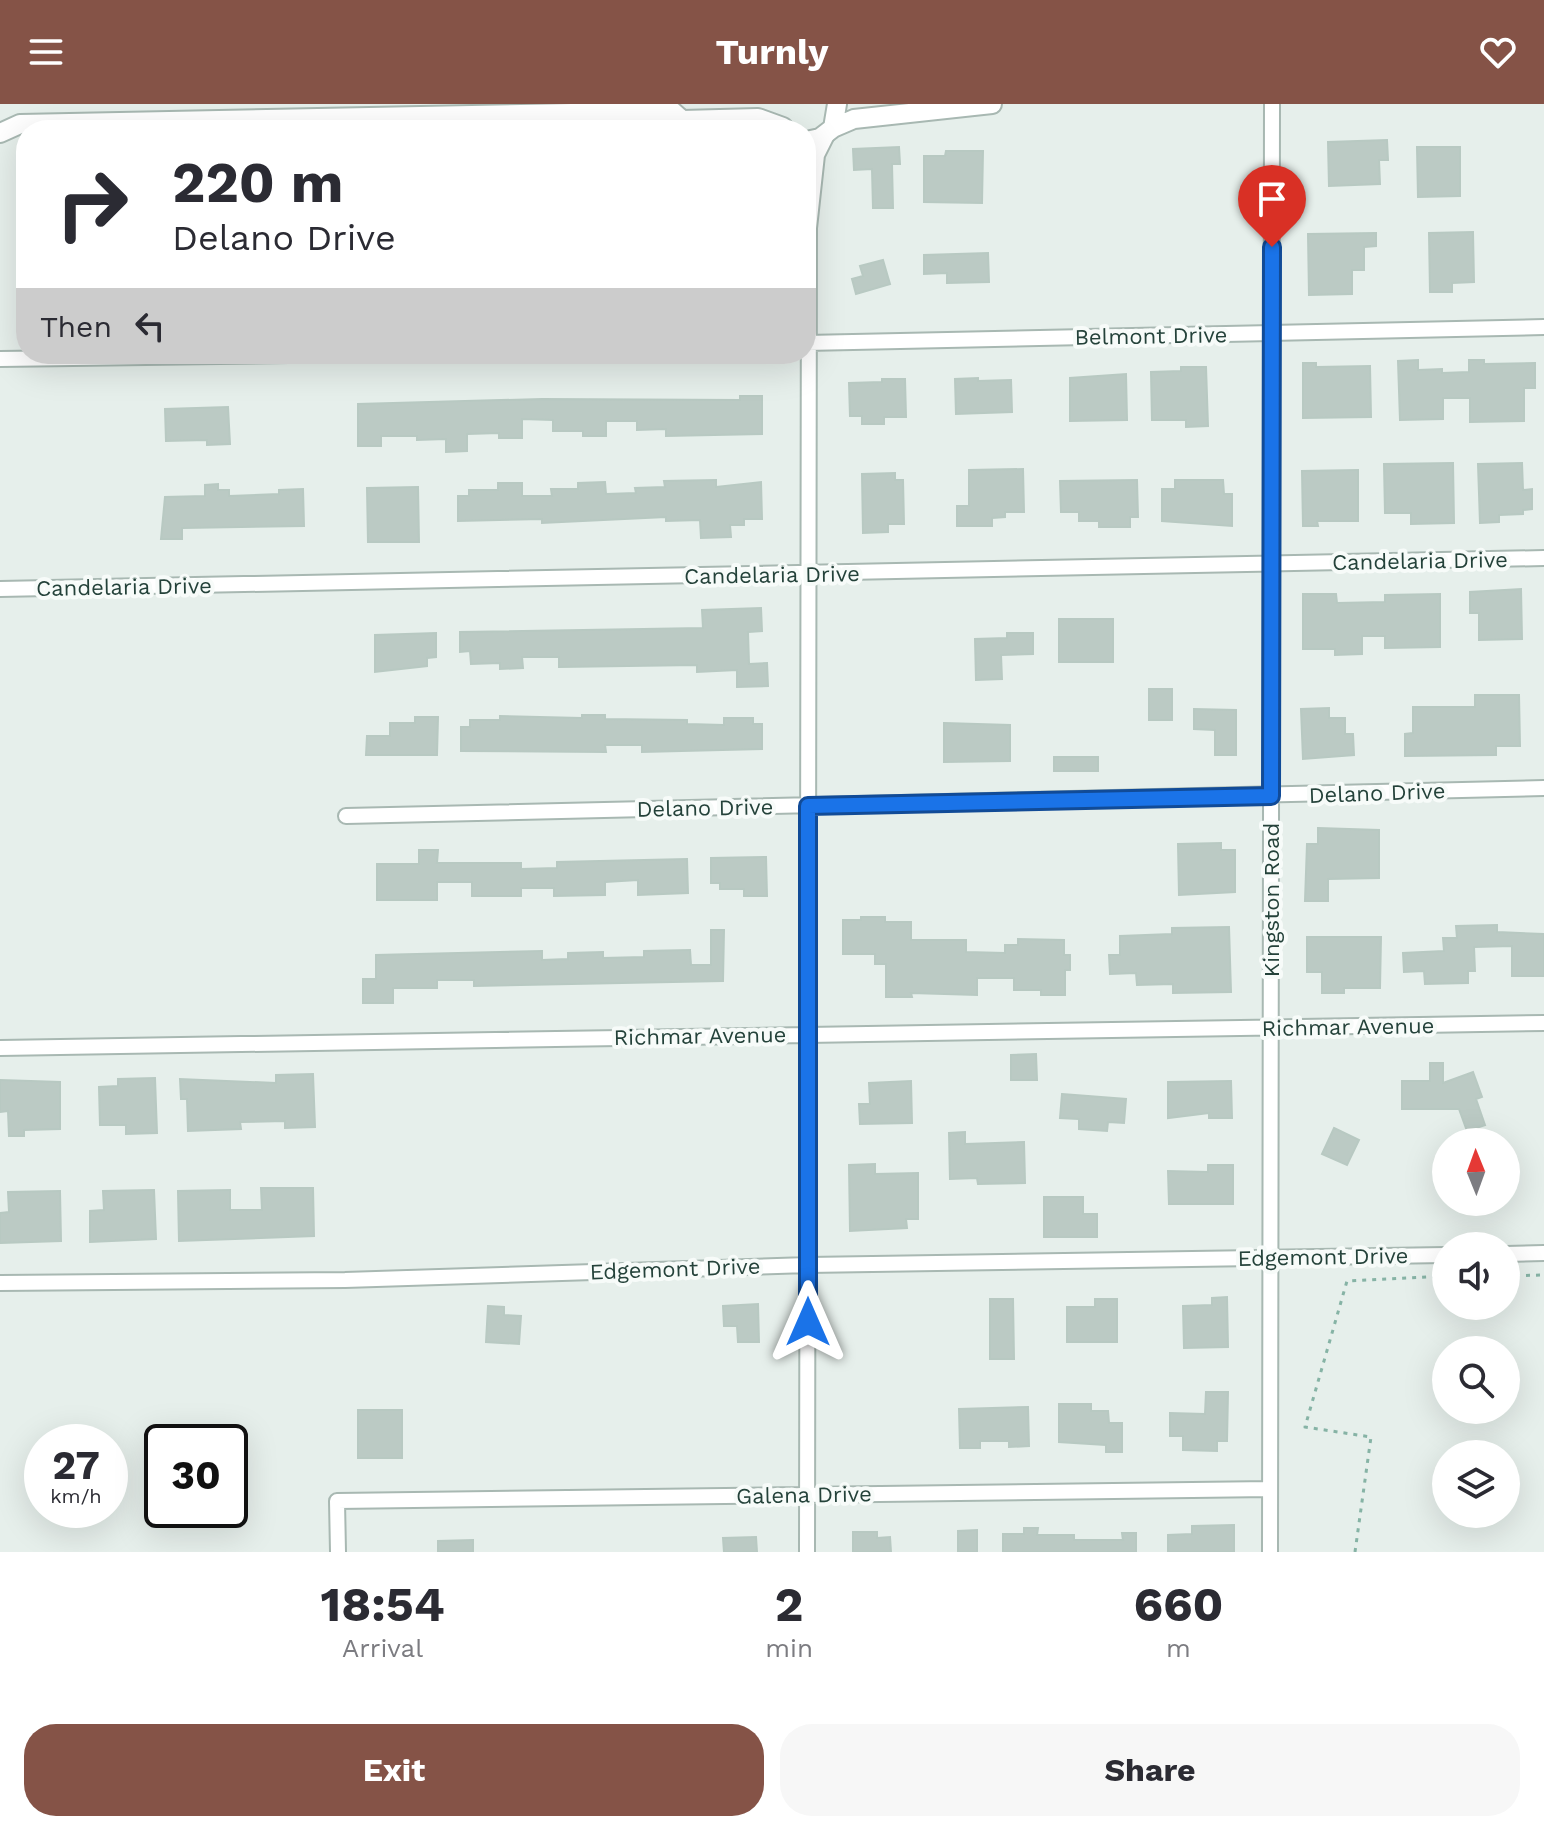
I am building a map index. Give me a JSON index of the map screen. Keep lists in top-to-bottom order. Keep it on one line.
{"streets":{"street":["Belmont Drive","Candelaria Drive","Delano Drive","Kingston Road","Richmar Avenue","Edgemont Drive","Galena Drive"]},"crossings":[["Belmont Drive","Kingston Road"],["Candelaria Drive","Kingston Road"],["Delano Drive","Kingston Road"],["Kingston Road","Richmar Avenue"],["Kingston Road","Edgemont Drive"],["Kingston Road","Galena Drive"]],"north":"top","page":{"header":"Turnly","turn":["220 m","Delano Drive"],"then":"Then","speed":"27 km/h","limit":"30","eta":["18:54","Arrival","2","min","660","m"],"buttons":["Exit","Share"]}}
